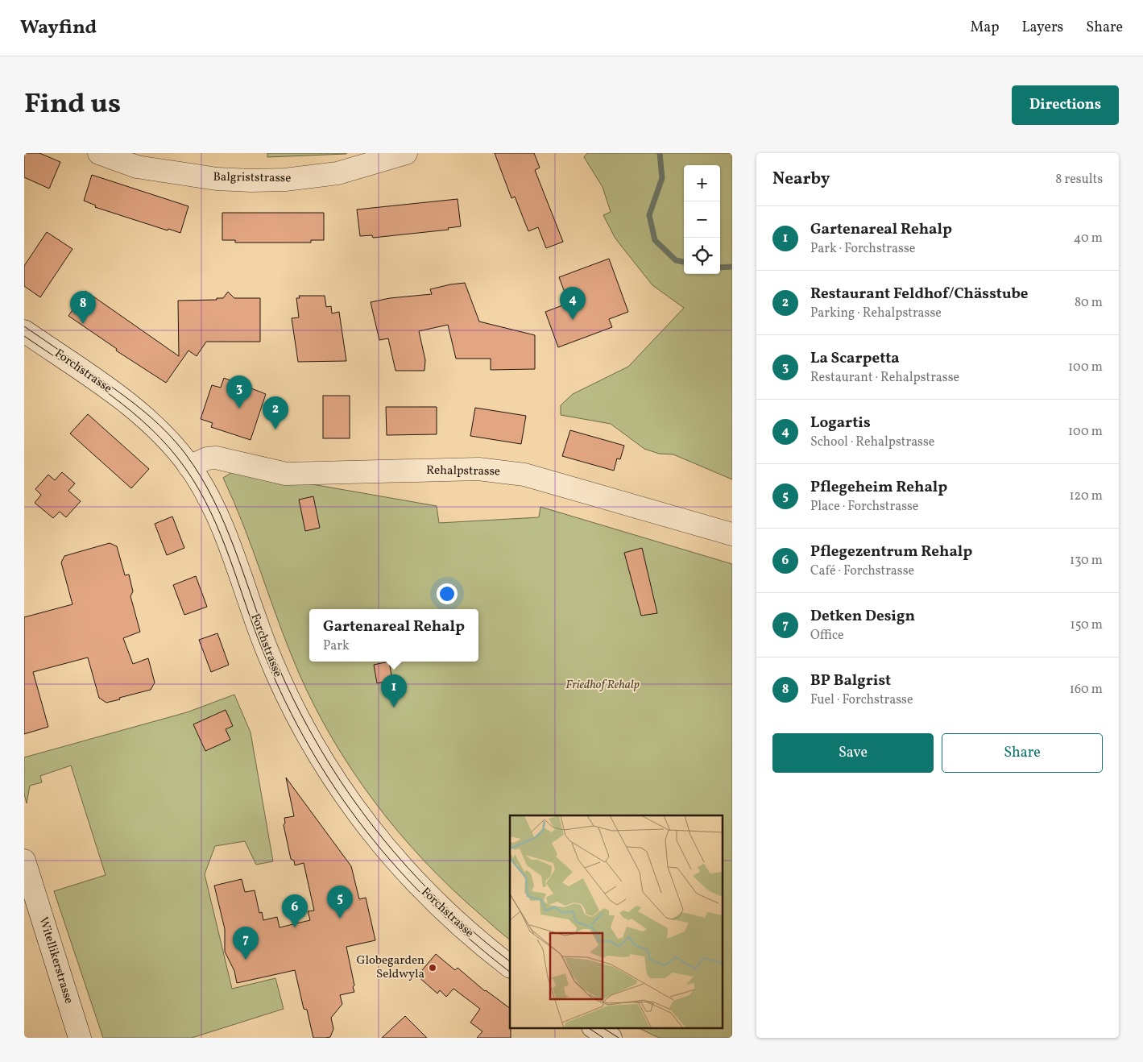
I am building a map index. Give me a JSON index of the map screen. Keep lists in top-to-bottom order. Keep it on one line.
{"streets":{"main road":["Balgriststrasse","Forchstrasse","Rehalpstrasse","Witellikerstrasse"]},"crossings":[["Forchstrasse","Rehalpstrasse"]],"parks":["Friedhof Rehalp"],"places":["Globegarden Seldwyla"],"page":{"header":"Wayfind","nav":["Map","Layers","Share"],"title":"Find us","buttons":["Directions",["Save","Share"]],"heading":["Nearby","8 results"],"map_buttons":["+","−"],"list":[{"mark":"1","name":"Gartenareal Rehalp","note":"Park · Forchstrasse","value":"40 m"},{"mark":"2","name":"Restaurant Feldhof/Chässtube","note":"Parking · Rehalpstrasse","value":"80 m"},{"mark":"3","name":"La Scarpetta","note":"Restaurant · Rehalpstrasse","value":"100 m"},{"mark":"4","name":"Logartis","note":"School · Rehalpstrasse","value":"100 m"},{"mark":"5","name":"Pflegeheim Rehalp","note":"Place · Forchstrasse","value":"120 m"},{"mark":"6","name":"Pflegezentrum Rehalp","note":"Café · Forchstrasse","value":"130 m"},{"mark":"7","name":"Detken Design","note":"Office","value":"150 m"},{"mark":"8","name":"BP Balgrist","note":"Fuel · Forchstrasse","value":"160 m"}],"pins":["4","8","3","2","1","5","6","7"],"popup":["Gartenareal Rehalp","Park"]}}
